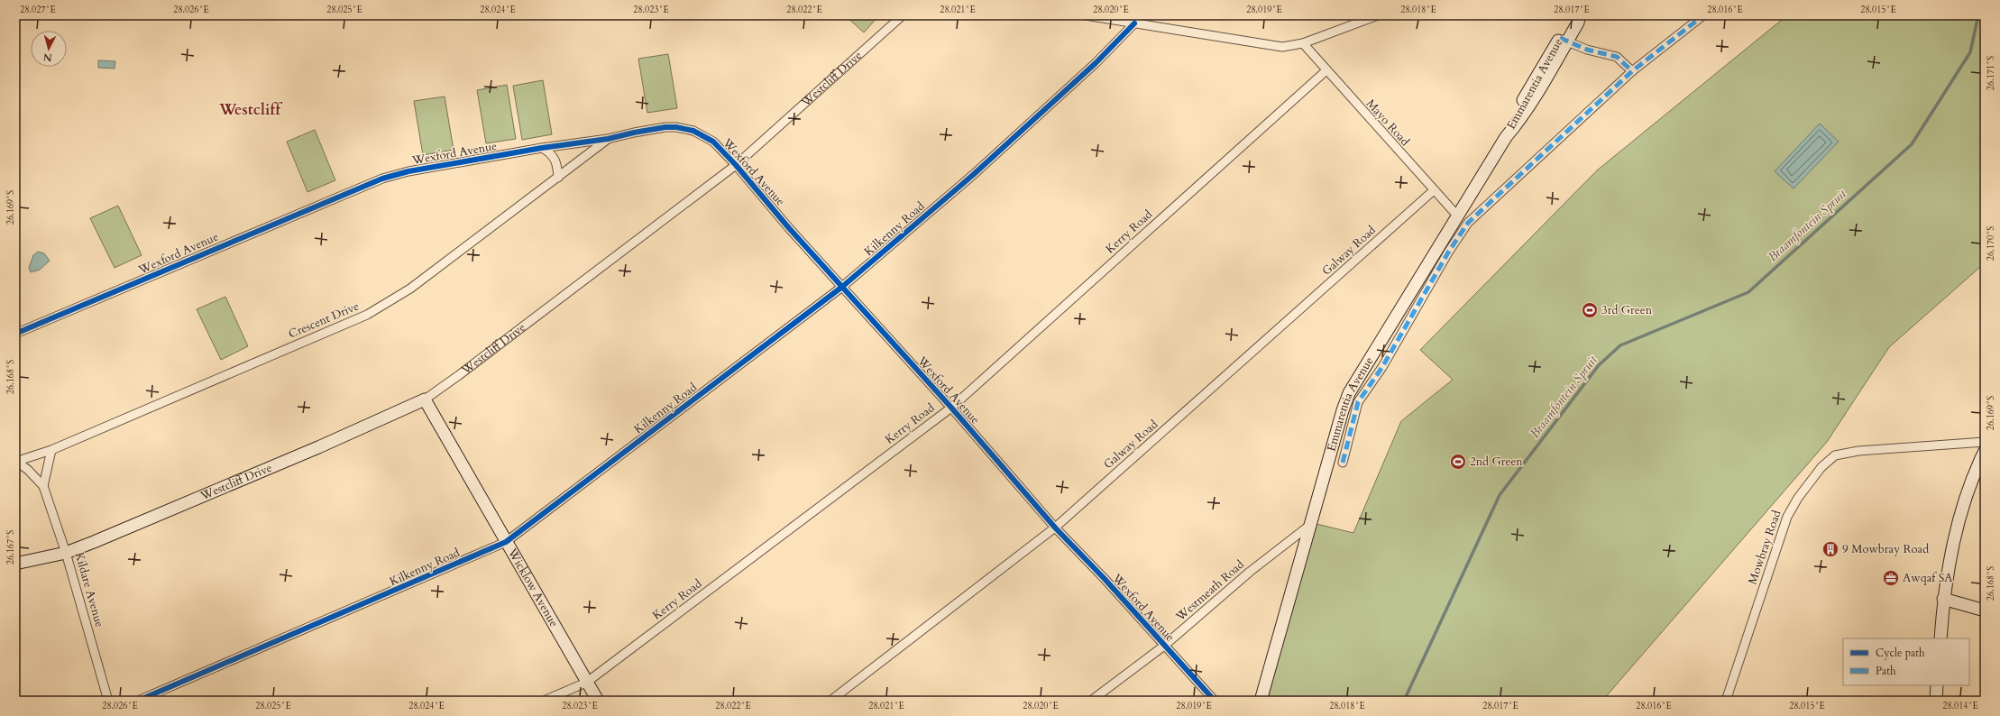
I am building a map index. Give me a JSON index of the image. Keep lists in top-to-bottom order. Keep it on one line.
{"streets":{"street":["Westcliff Drive","Emmarentia Avenue","Mayo Road","Wexford Avenue","Kilkenny Road","Kerry Road","Galway Road","Crescent Drive","Mowbray Road","Wicklow Avenue","Kildare Avenue","Westmeath Road"]},"crossings":[["Westcliff Drive","Wexford Avenue"],["Westcliff Drive","Wicklow Avenue"],["Westcliff Drive","Kildare Avenue"],["Emmarentia Avenue","Mayo Road"],["Emmarentia Avenue","Westmeath Road"],["Mayo Road","Kerry Road"],["Mayo Road","Galway Road"],["Wexford Avenue","Kilkenny Road"],["Wexford Avenue","Kerry Road"],["Wexford Avenue","Galway Road"],["Wexford Avenue","Crescent Drive"],["Wexford Avenue","Westmeath Road"],["Kilkenny Road","Wicklow Avenue"],["Kerry Road","Wicklow Avenue"],["Crescent Drive","Kildare Avenue"]],"districts":["Westcliff"],"water":["Braamfontein Spruit"],"places":{"sports":["3rd Green","2nd Green"],"building":["9 Mowbray Road"],"office":["Awqaf SA"]},"legend":["Cycle path","Path"],"north":"bottom","coordinates":["28.027°E","28.026°E","28.025°E","28.024°E","28.023°E","28.022°E","28.021°E","28.020°E","28.019°E","28.018°E","28.017°E","28.016°E","28.015°E","26.171°S","26.169°S","26.170°S","26.168°S","26.167°S","28.014°E"]}
